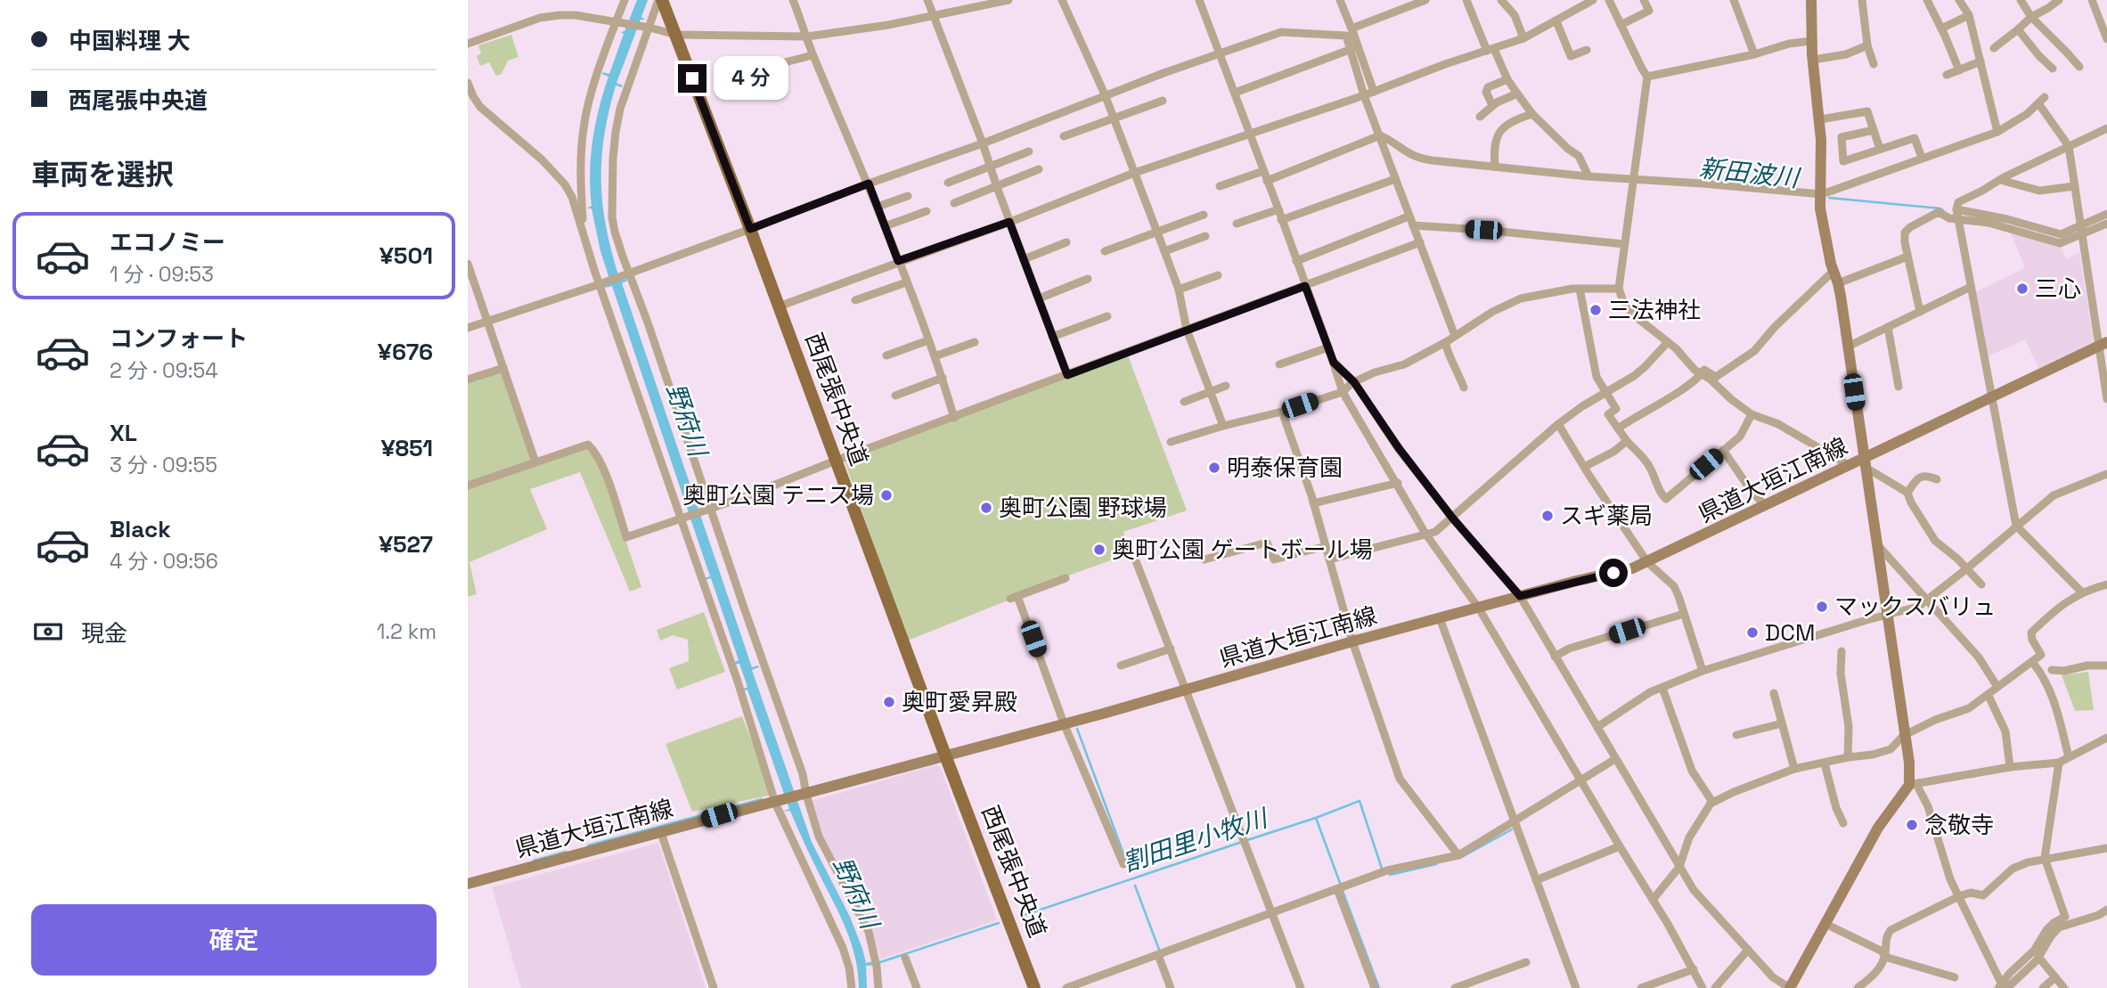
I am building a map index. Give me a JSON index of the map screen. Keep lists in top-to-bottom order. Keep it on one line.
{"streets":{"main road":["西尾張中央道","県道大垣江南線"]},"crossings":[["西尾張中央道","県道大垣江南線"]],"water":["新田波川","野府川","割田里小牧川"],"places":["三心","三法神社","明泰保育園","奥町公園 テニス場","奥町公園 野球場","スギ薬局","奥町公園 ゲートボール場","マックスバリュ","DCM","奥町愛昇殿","念敬寺"],"page":{"banner":["中国料理 大","西尾張中央道"],"bubble":"4 分","heading":"車両を選択","list":[{"name":"エコノミー","note":"1 分 · 09:53","value":"¥501"},{"name":"コンフォート","note":"2 分 · 09:54","value":"¥676"},{"name":"XL","note":"3 分 · 09:55","value":"¥851"},{"name":"Black","note":"4 分 · 09:56","value":"¥527"}],"pay":["現金","1.2 km"],"buttons":"確定"}}
